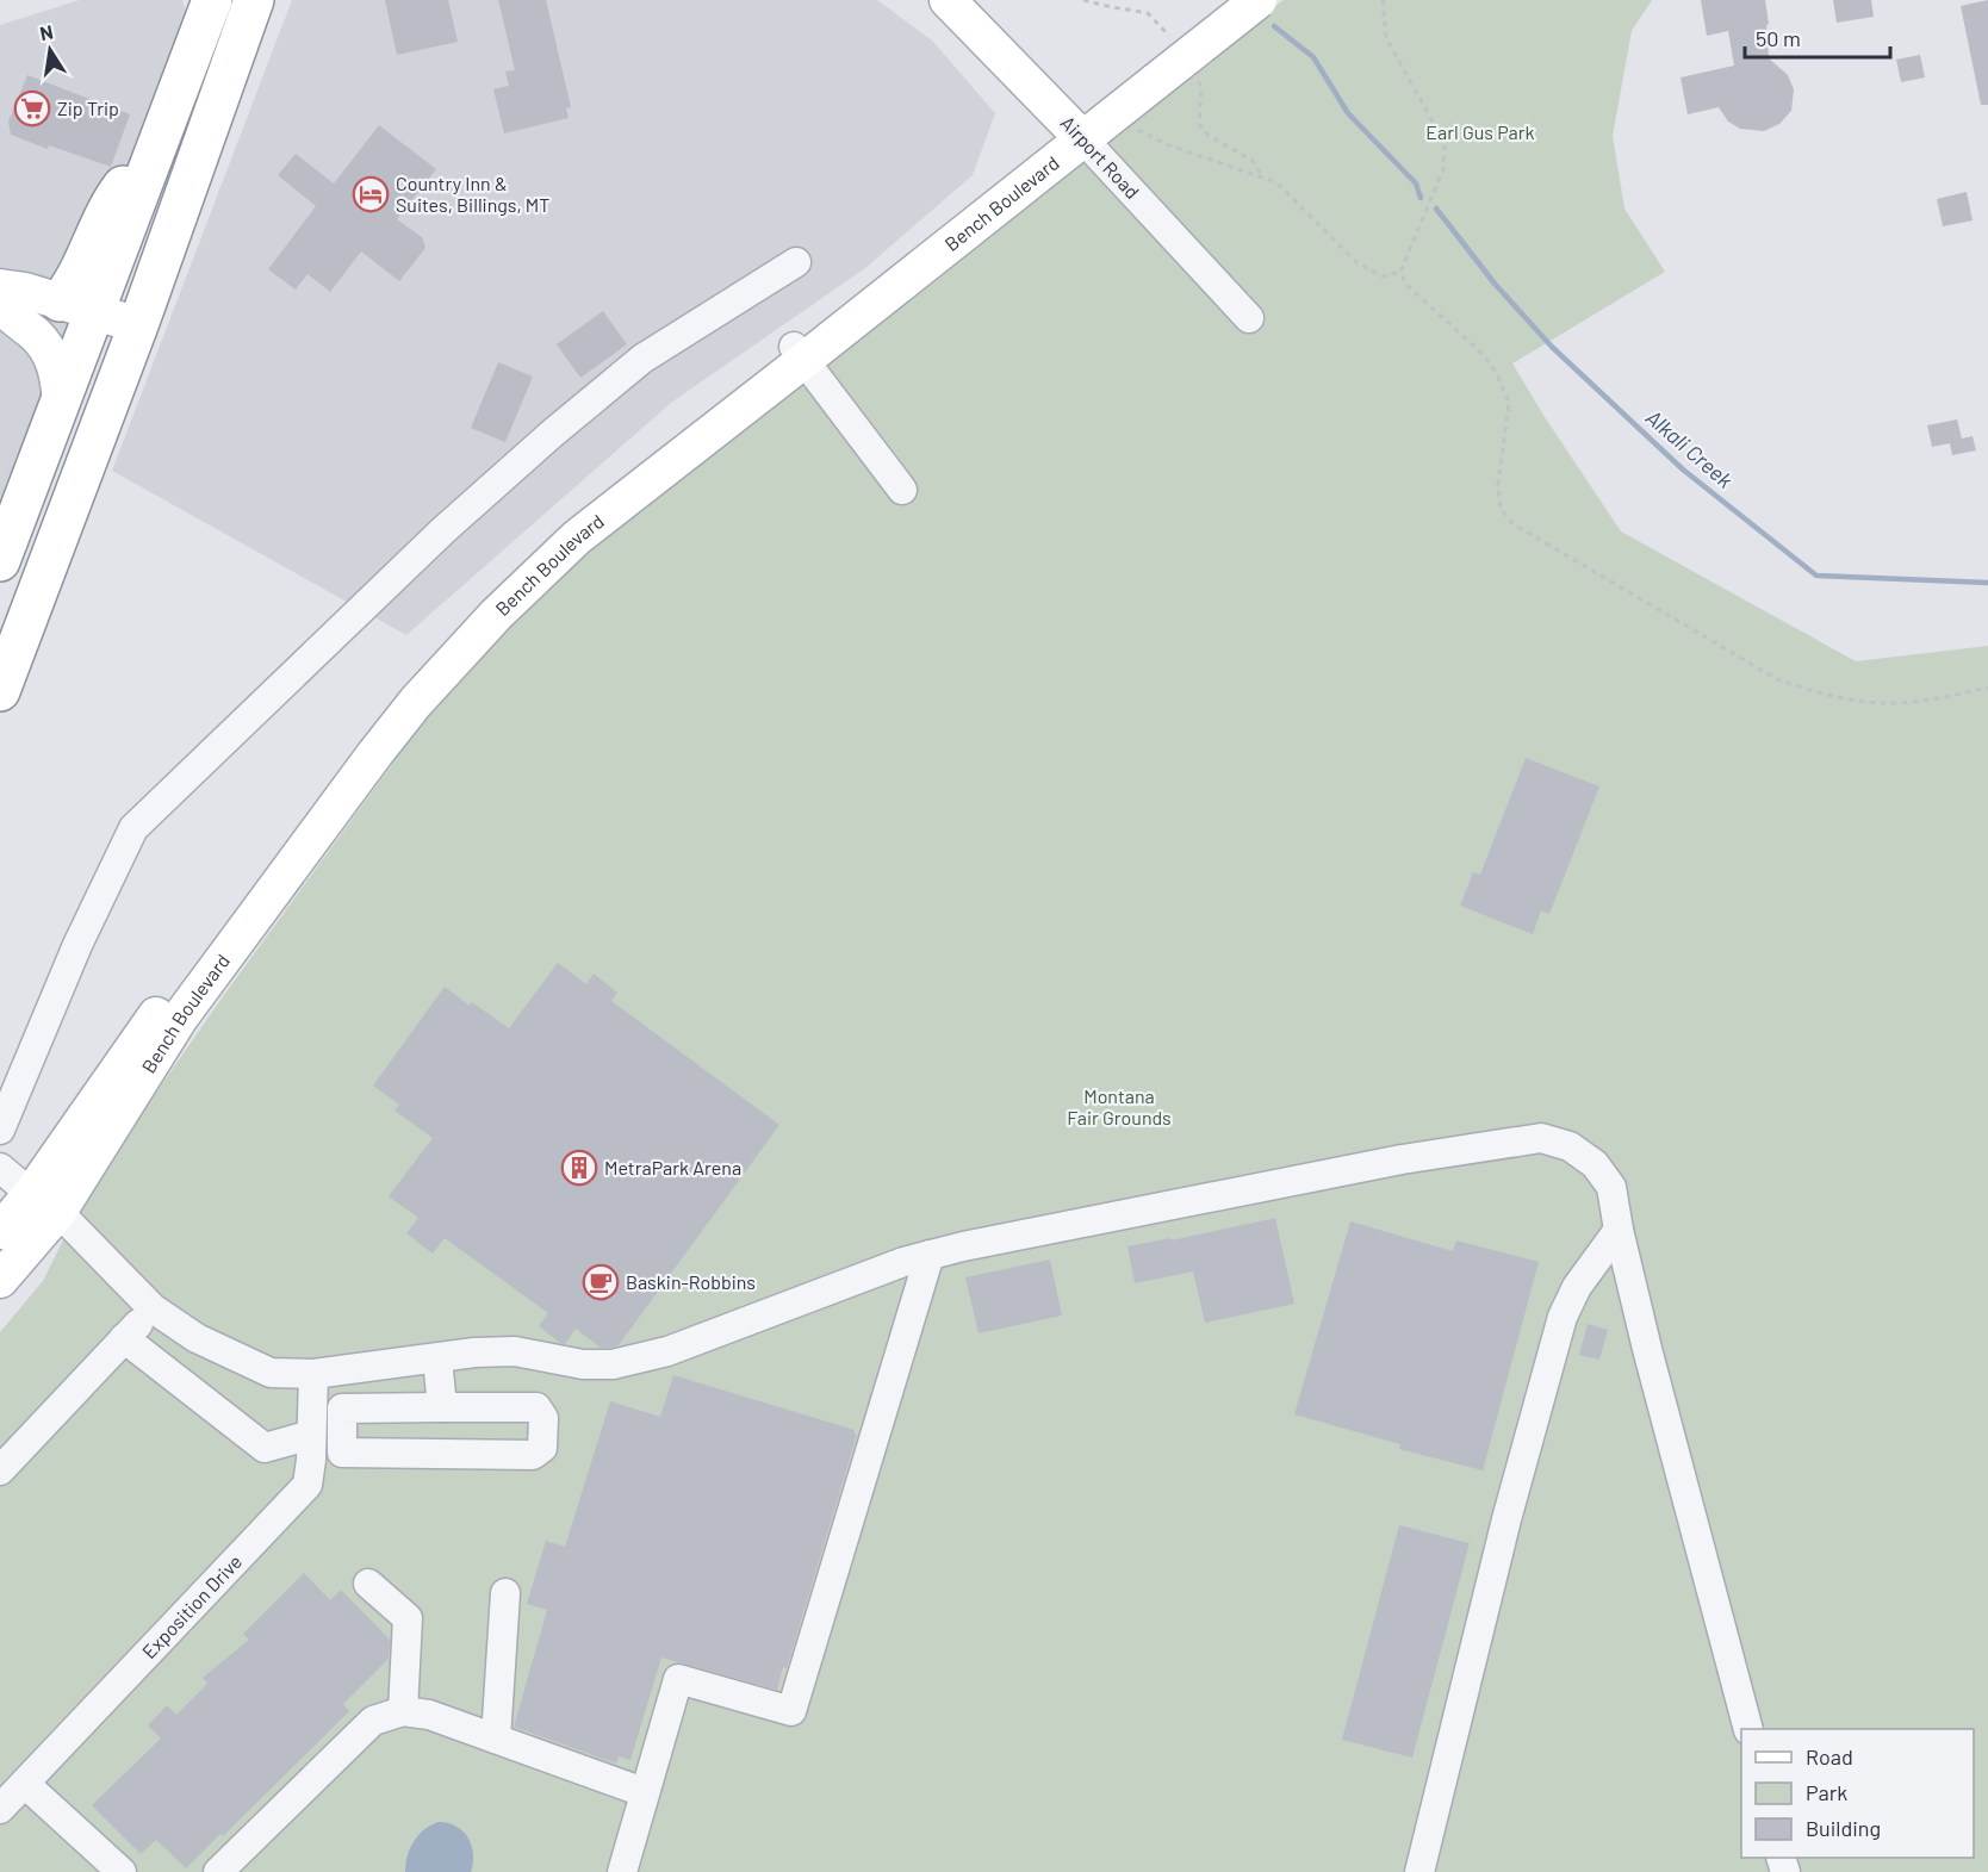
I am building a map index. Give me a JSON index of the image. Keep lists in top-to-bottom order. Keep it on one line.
{"streets":{"main road":["Airport Road"],"street":["Exposition Drive"]},"water":["Alkali Creek"],"parks":["Earl Gus Park","Montana Fair Grounds"],"places":{"supermarket":["Zip Trip"],"hotel":["Country Inn & Suites, Billings, MT"],"building":["MetraPark Arena"],"cafe":["Baskin-Robbins"]},"legend":["Road","Park","Building"],"scale_bar":"50 m","north":"top"}
